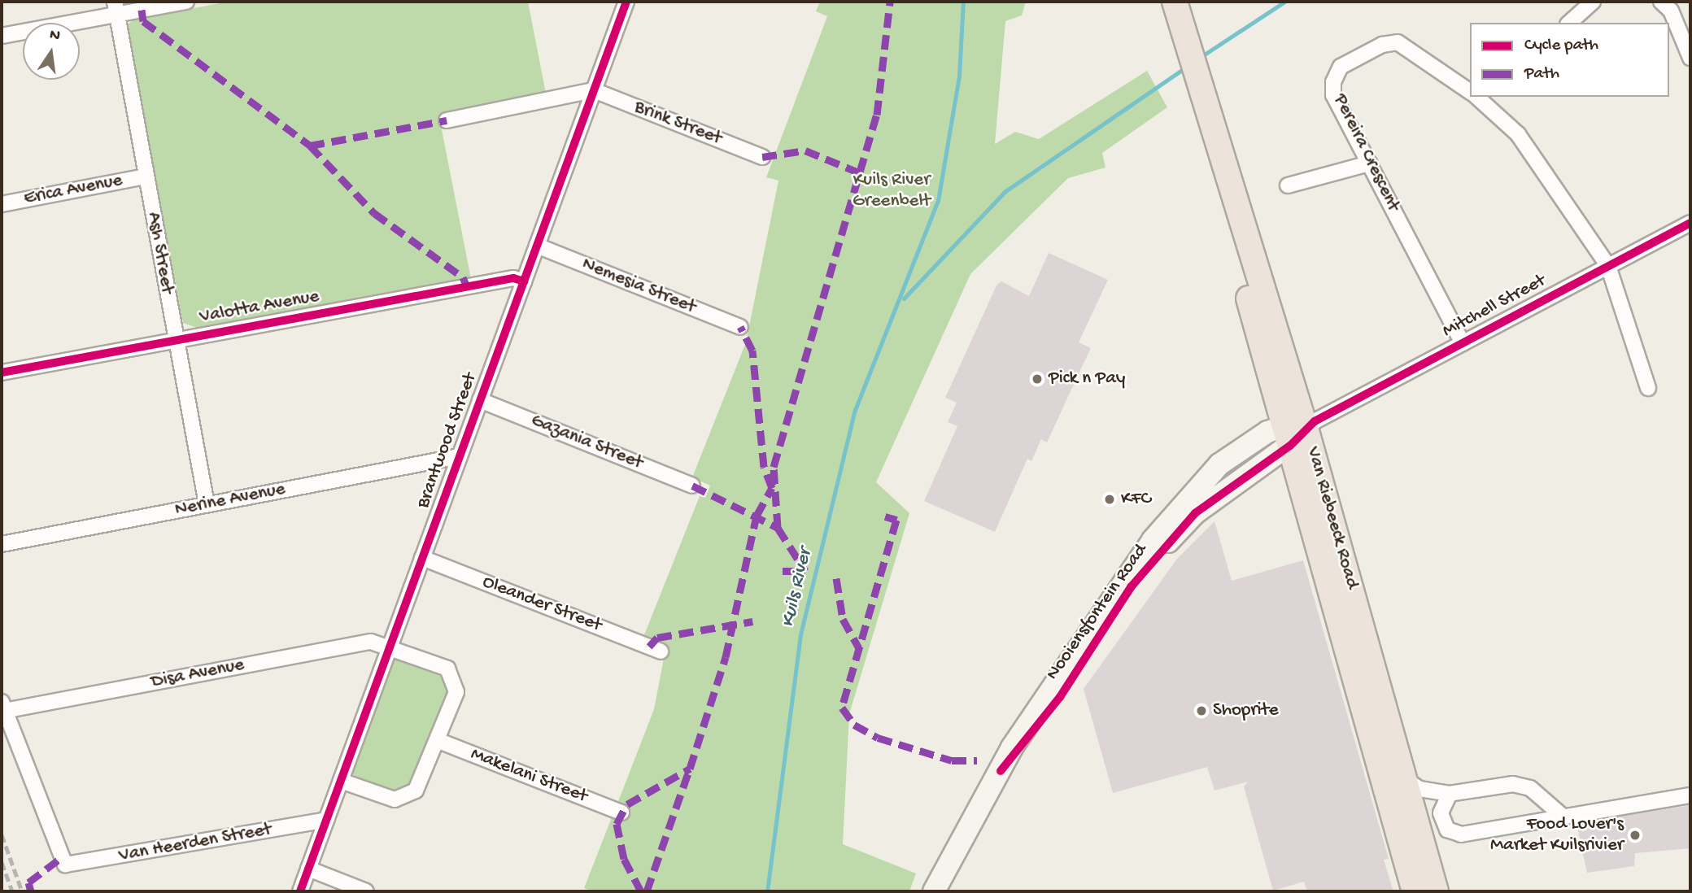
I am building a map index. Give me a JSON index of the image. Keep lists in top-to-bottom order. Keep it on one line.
{"streets":{"main road":["Van Riebeeck Road"],"street":["Brink Street","Pereira Crescent","Erica Avenue","Ash Street","Nemesia Street","Mitchell Street","Valotta Avenue","Brantwood Street","Gazania Street","Nerine Avenue","Oleander Street","Nooiensfontein Road","Disa Avenue","Makelani Street","Van Heerden Street"]},"crossings":[["Brink Street","Brantwood Street"],["Pereira Crescent","Mitchell Street"],["Erica Avenue","Ash Street"],["Ash Street","Valotta Avenue"],["Ash Street","Nerine Avenue"],["Nemesia Street","Brantwood Street"],["Mitchell Street","Van Riebeeck Road"],["Mitchell Street","Nooiensfontein Road"],["Valotta Avenue","Brantwood Street"],["Brantwood Street","Gazania Street"],["Brantwood Street","Nerine Avenue"],["Brantwood Street","Oleander Street"],["Brantwood Street","Disa Avenue"],["Brantwood Street","Van Heerden Street"],["Van Riebeeck Road","Nooiensfontein Road"],["Disa Avenue","Van Heerden Street"]],"water":["Kuils River"],"parks":["Kuils River Greenbelt"],"places":["Pick n Pay","KFC","Shoprite","Food Lover's Market Kuilsrivier"],"legend":["Cycle path","Path"],"north":"top"}
